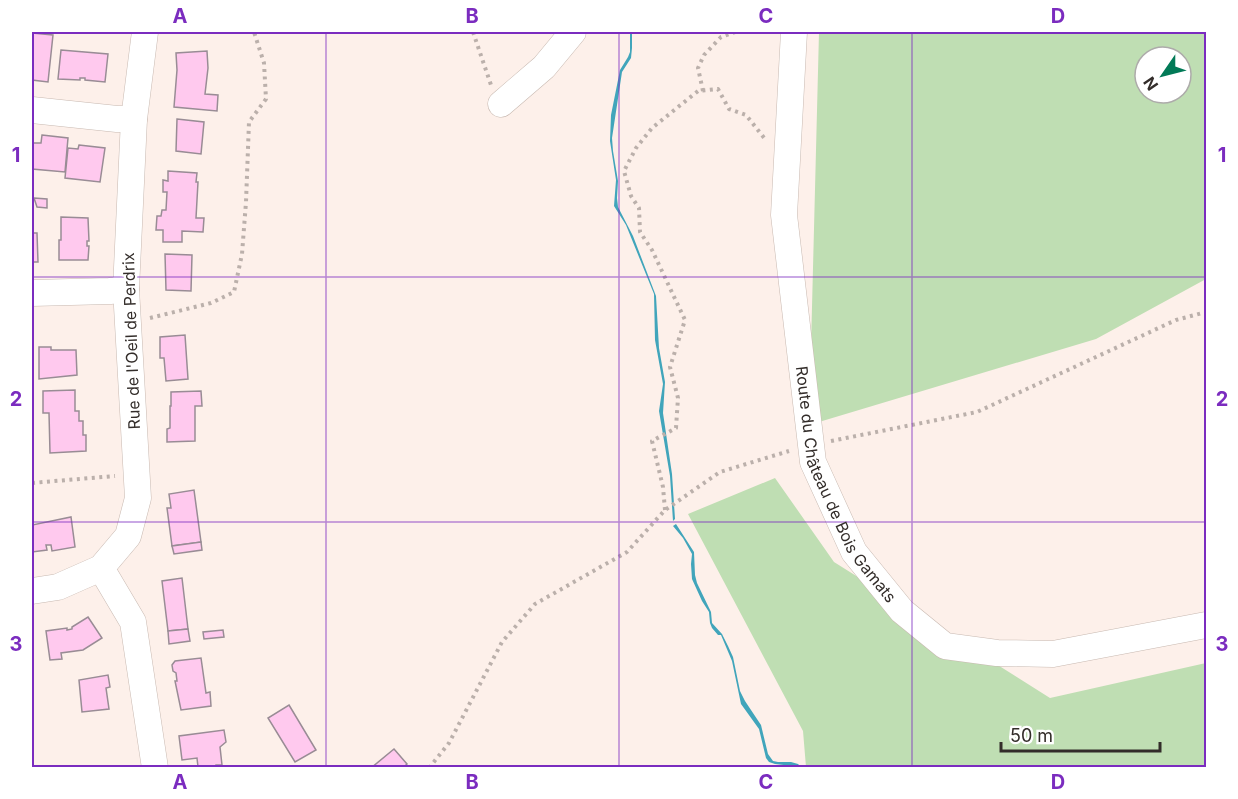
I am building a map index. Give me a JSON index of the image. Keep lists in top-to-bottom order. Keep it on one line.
{"streets":{"street":["Rue de l'Oeil de Perdrix","Route du Château de Bois Gamats"]},"scale_bar":"50 m","north":"bottom left","grid":{"columns":["A","B","C","D"],"rows":["1","2","3"]}}
